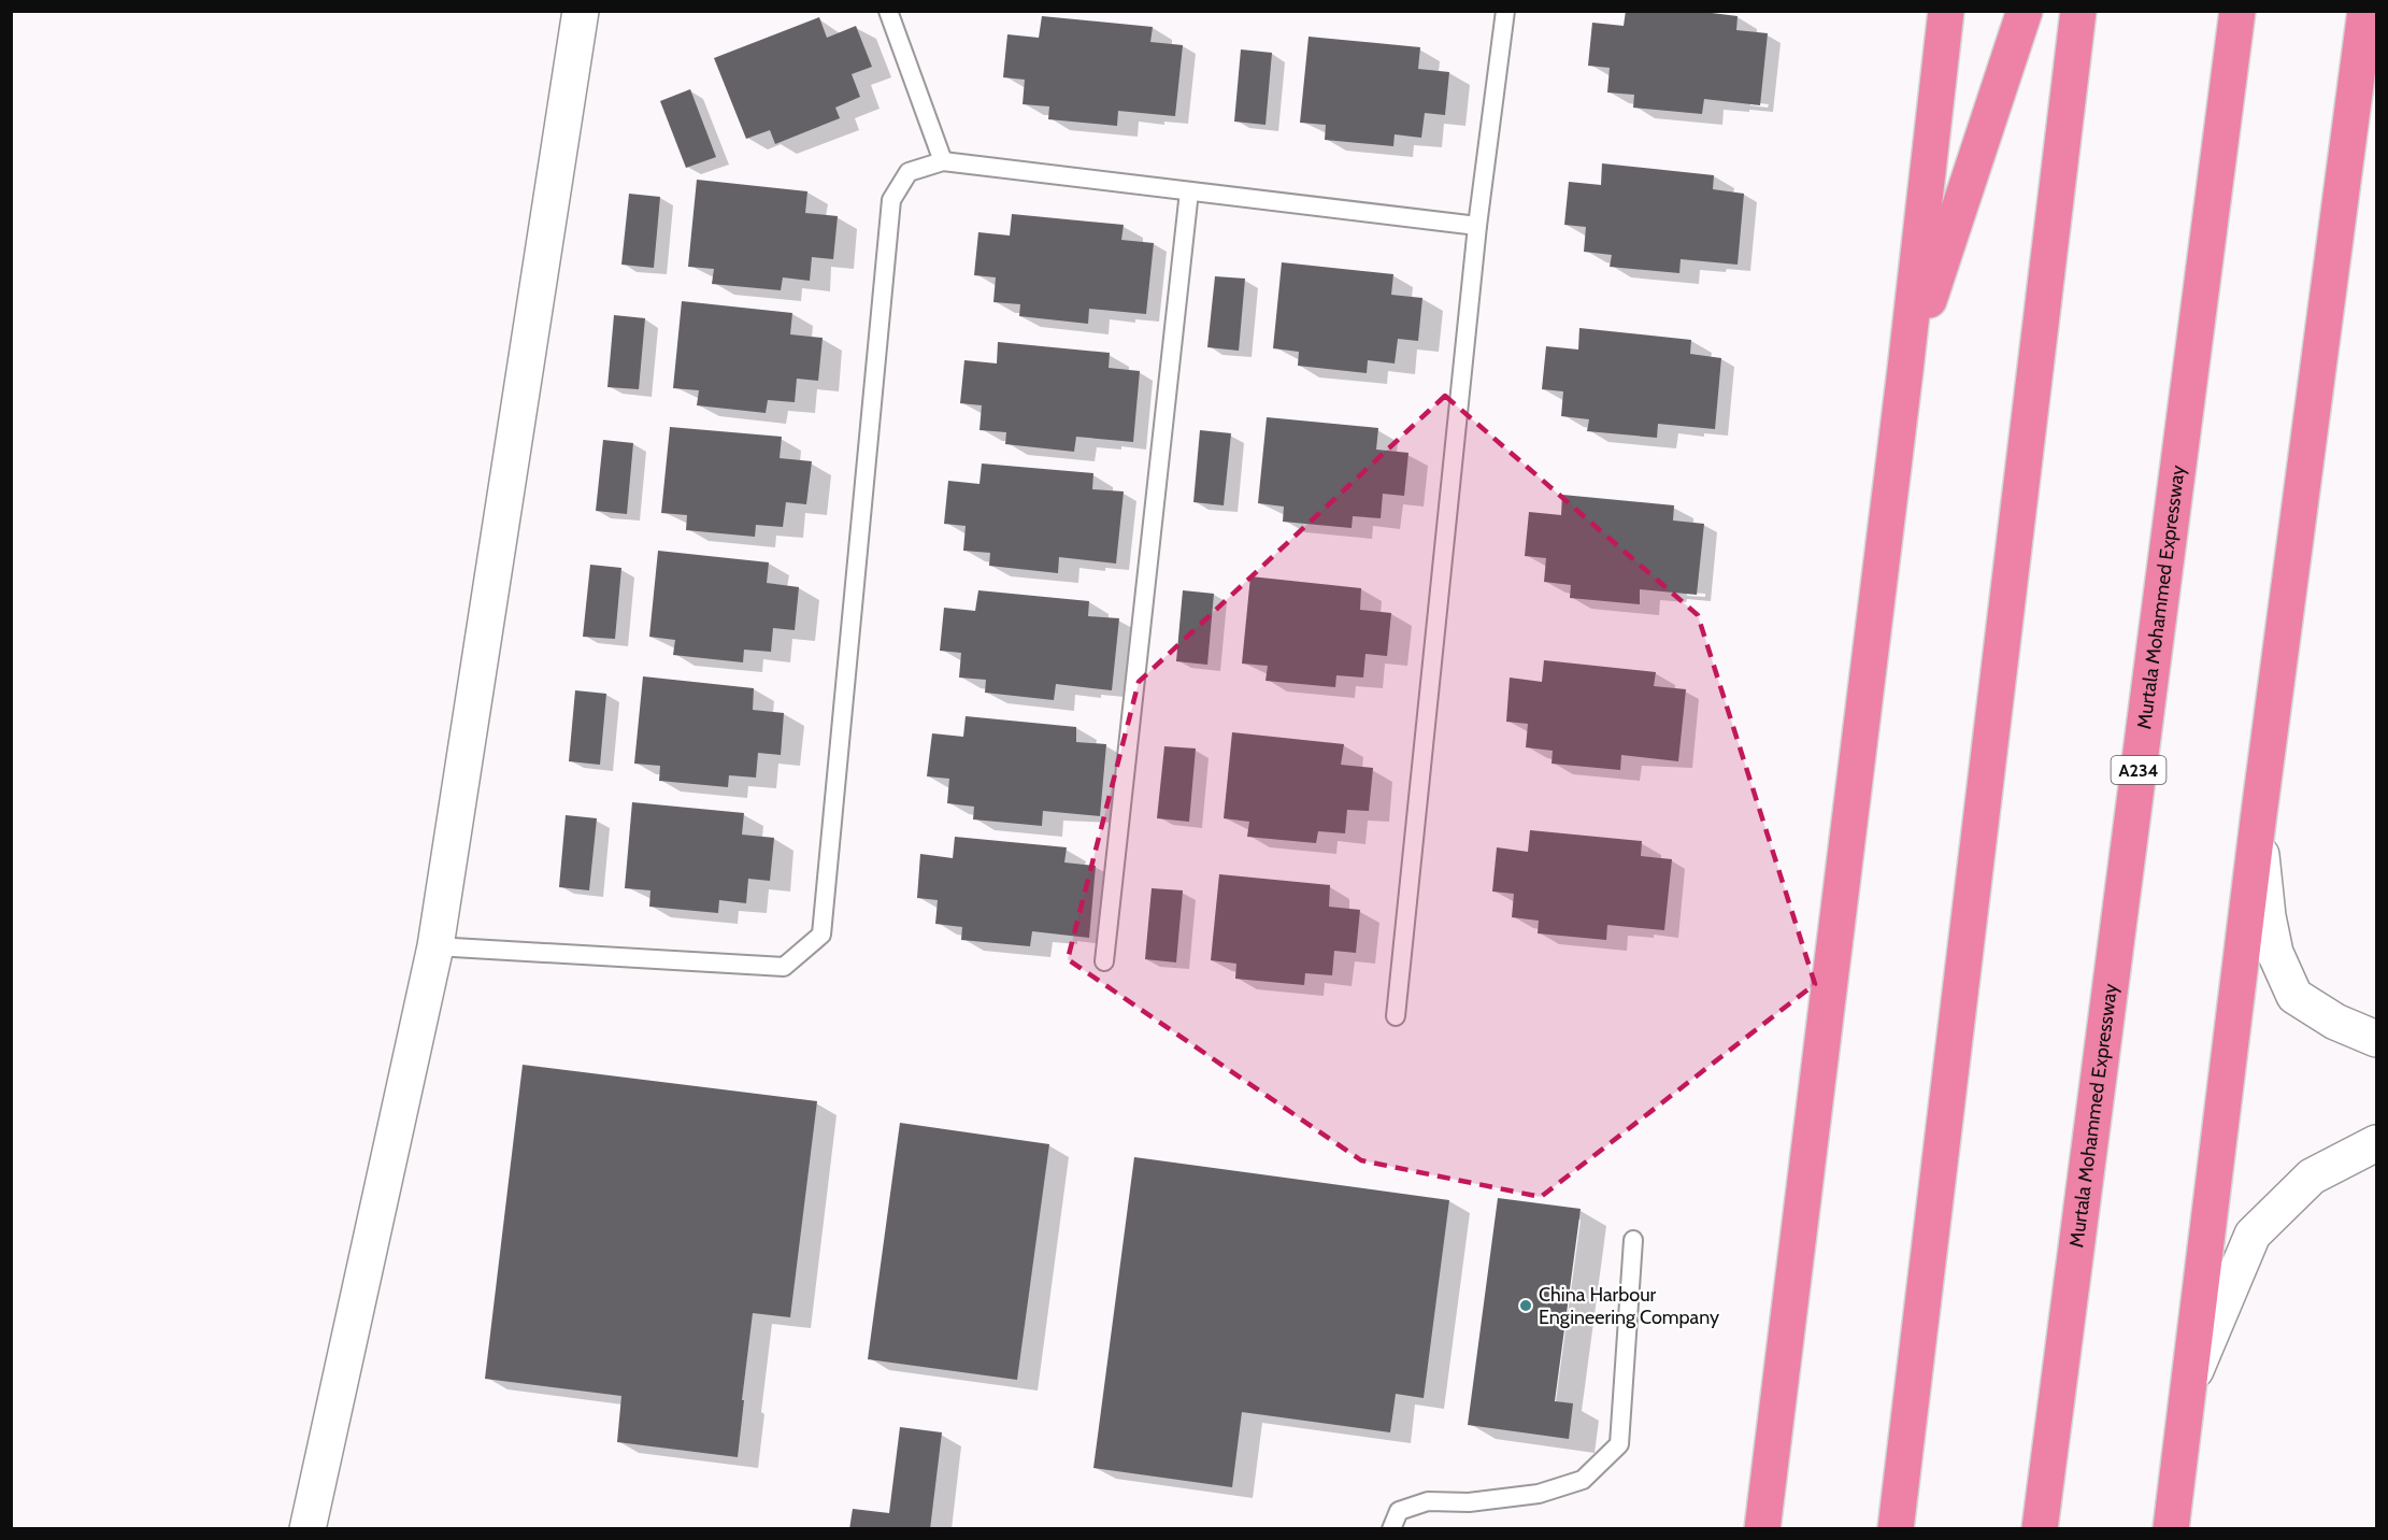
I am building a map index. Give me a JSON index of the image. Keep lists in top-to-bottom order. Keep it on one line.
{"streets":{"highway":["Murtala Mohammed Expressway","A234"]},"places":["China Harbour Engineering Company"]}
